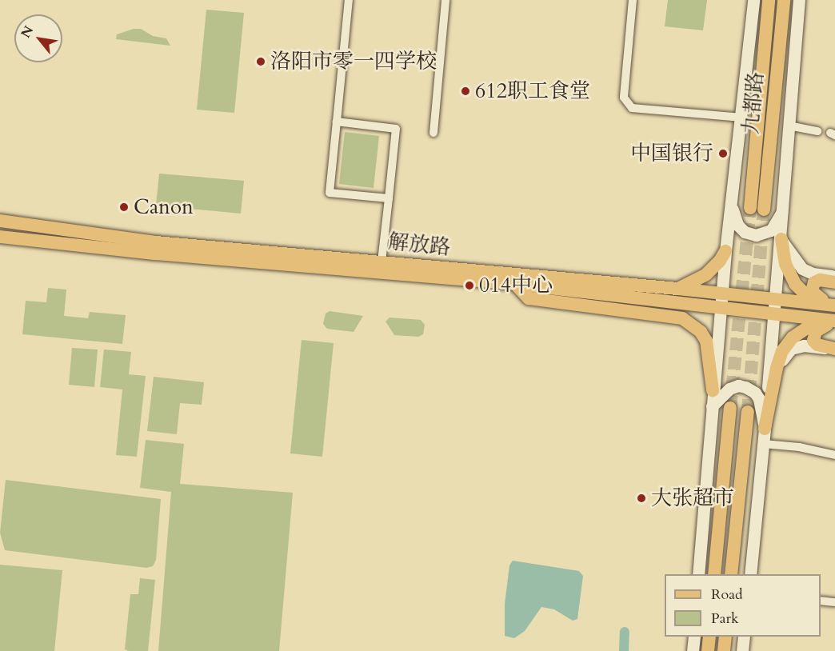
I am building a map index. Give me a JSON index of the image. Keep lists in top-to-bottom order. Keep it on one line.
{"streets":{"main road":["九都路","解放路"]},"places":["洛阳市零一四学校","612职工食堂","中国银行","Canon","014中心","大张超市"],"legend":["Road","Park"],"north":"top left"}
